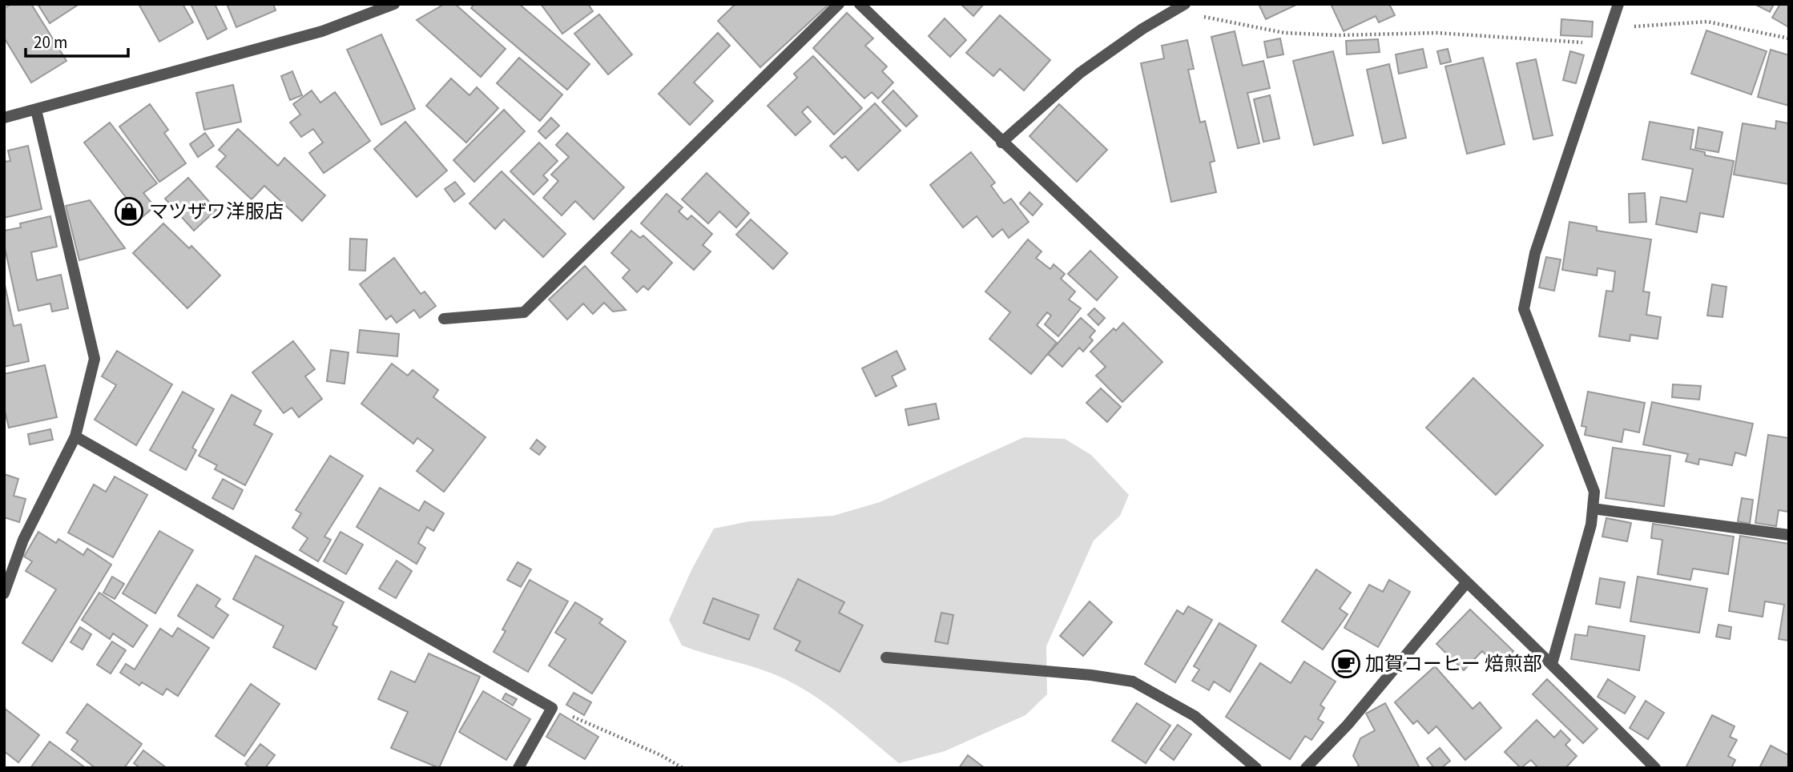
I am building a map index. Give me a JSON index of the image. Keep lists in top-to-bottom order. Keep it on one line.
{"places":{"shop":["マツザワ洋服店"],"cafe":["加賀コーヒー 焙煎部"]},"scale_bar":"20 m"}
